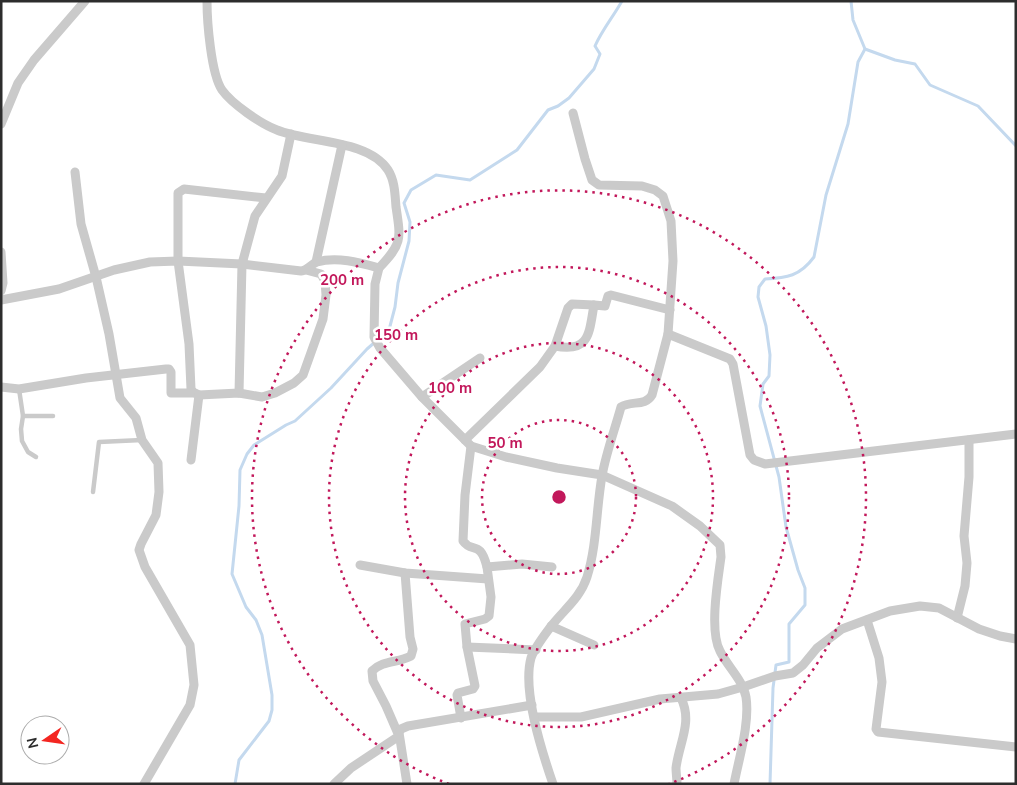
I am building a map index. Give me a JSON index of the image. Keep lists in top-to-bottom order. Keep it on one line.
{"north":"left","rings":["200 m","150 m","100 m","50 m"]}
